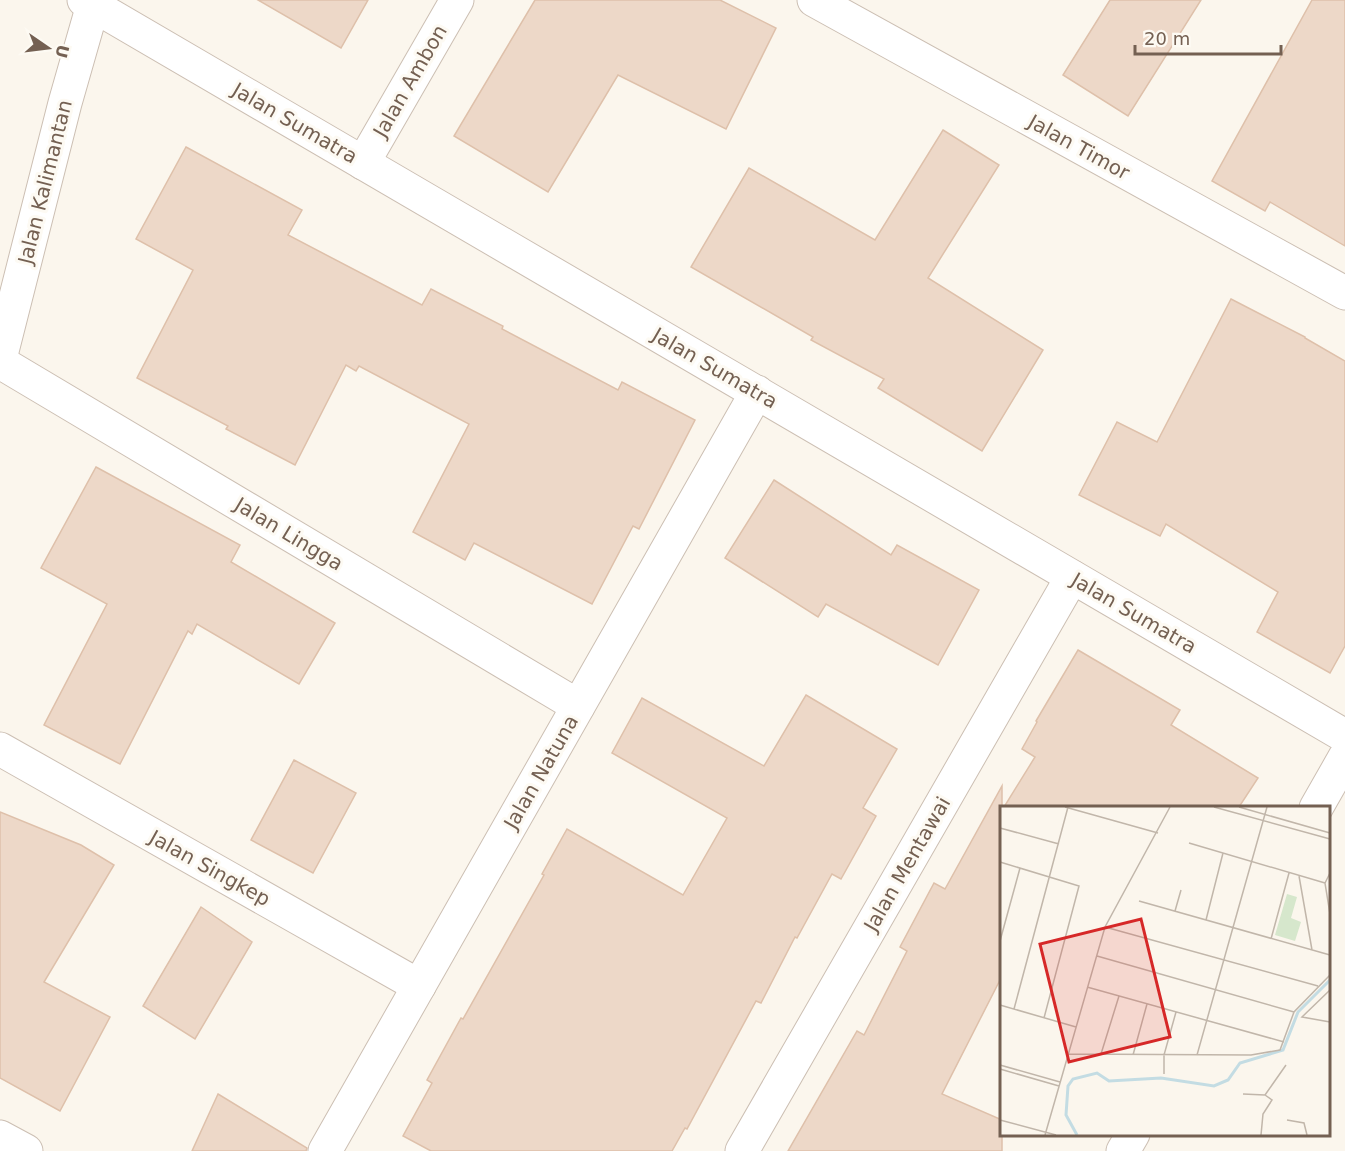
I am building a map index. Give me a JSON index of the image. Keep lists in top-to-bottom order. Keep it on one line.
{"streets":{"street":["Jalan Ambon","Jalan Sumatra","Jalan Timor","Jalan Kalimantan","Jalan Lingga","Jalan Natuna","Jalan Mentawai","Jalan Singkep"]},"crossings":[["Jalan Ambon","Jalan Sumatra"],["Jalan Sumatra","Jalan Kalimantan"],["Jalan Sumatra","Jalan Natuna"],["Jalan Sumatra","Jalan Mentawai"],["Jalan Kalimantan","Jalan Lingga"],["Jalan Lingga","Jalan Natuna"],["Jalan Natuna","Jalan Singkep"]],"scale_bar":"20 m","north":"right"}
